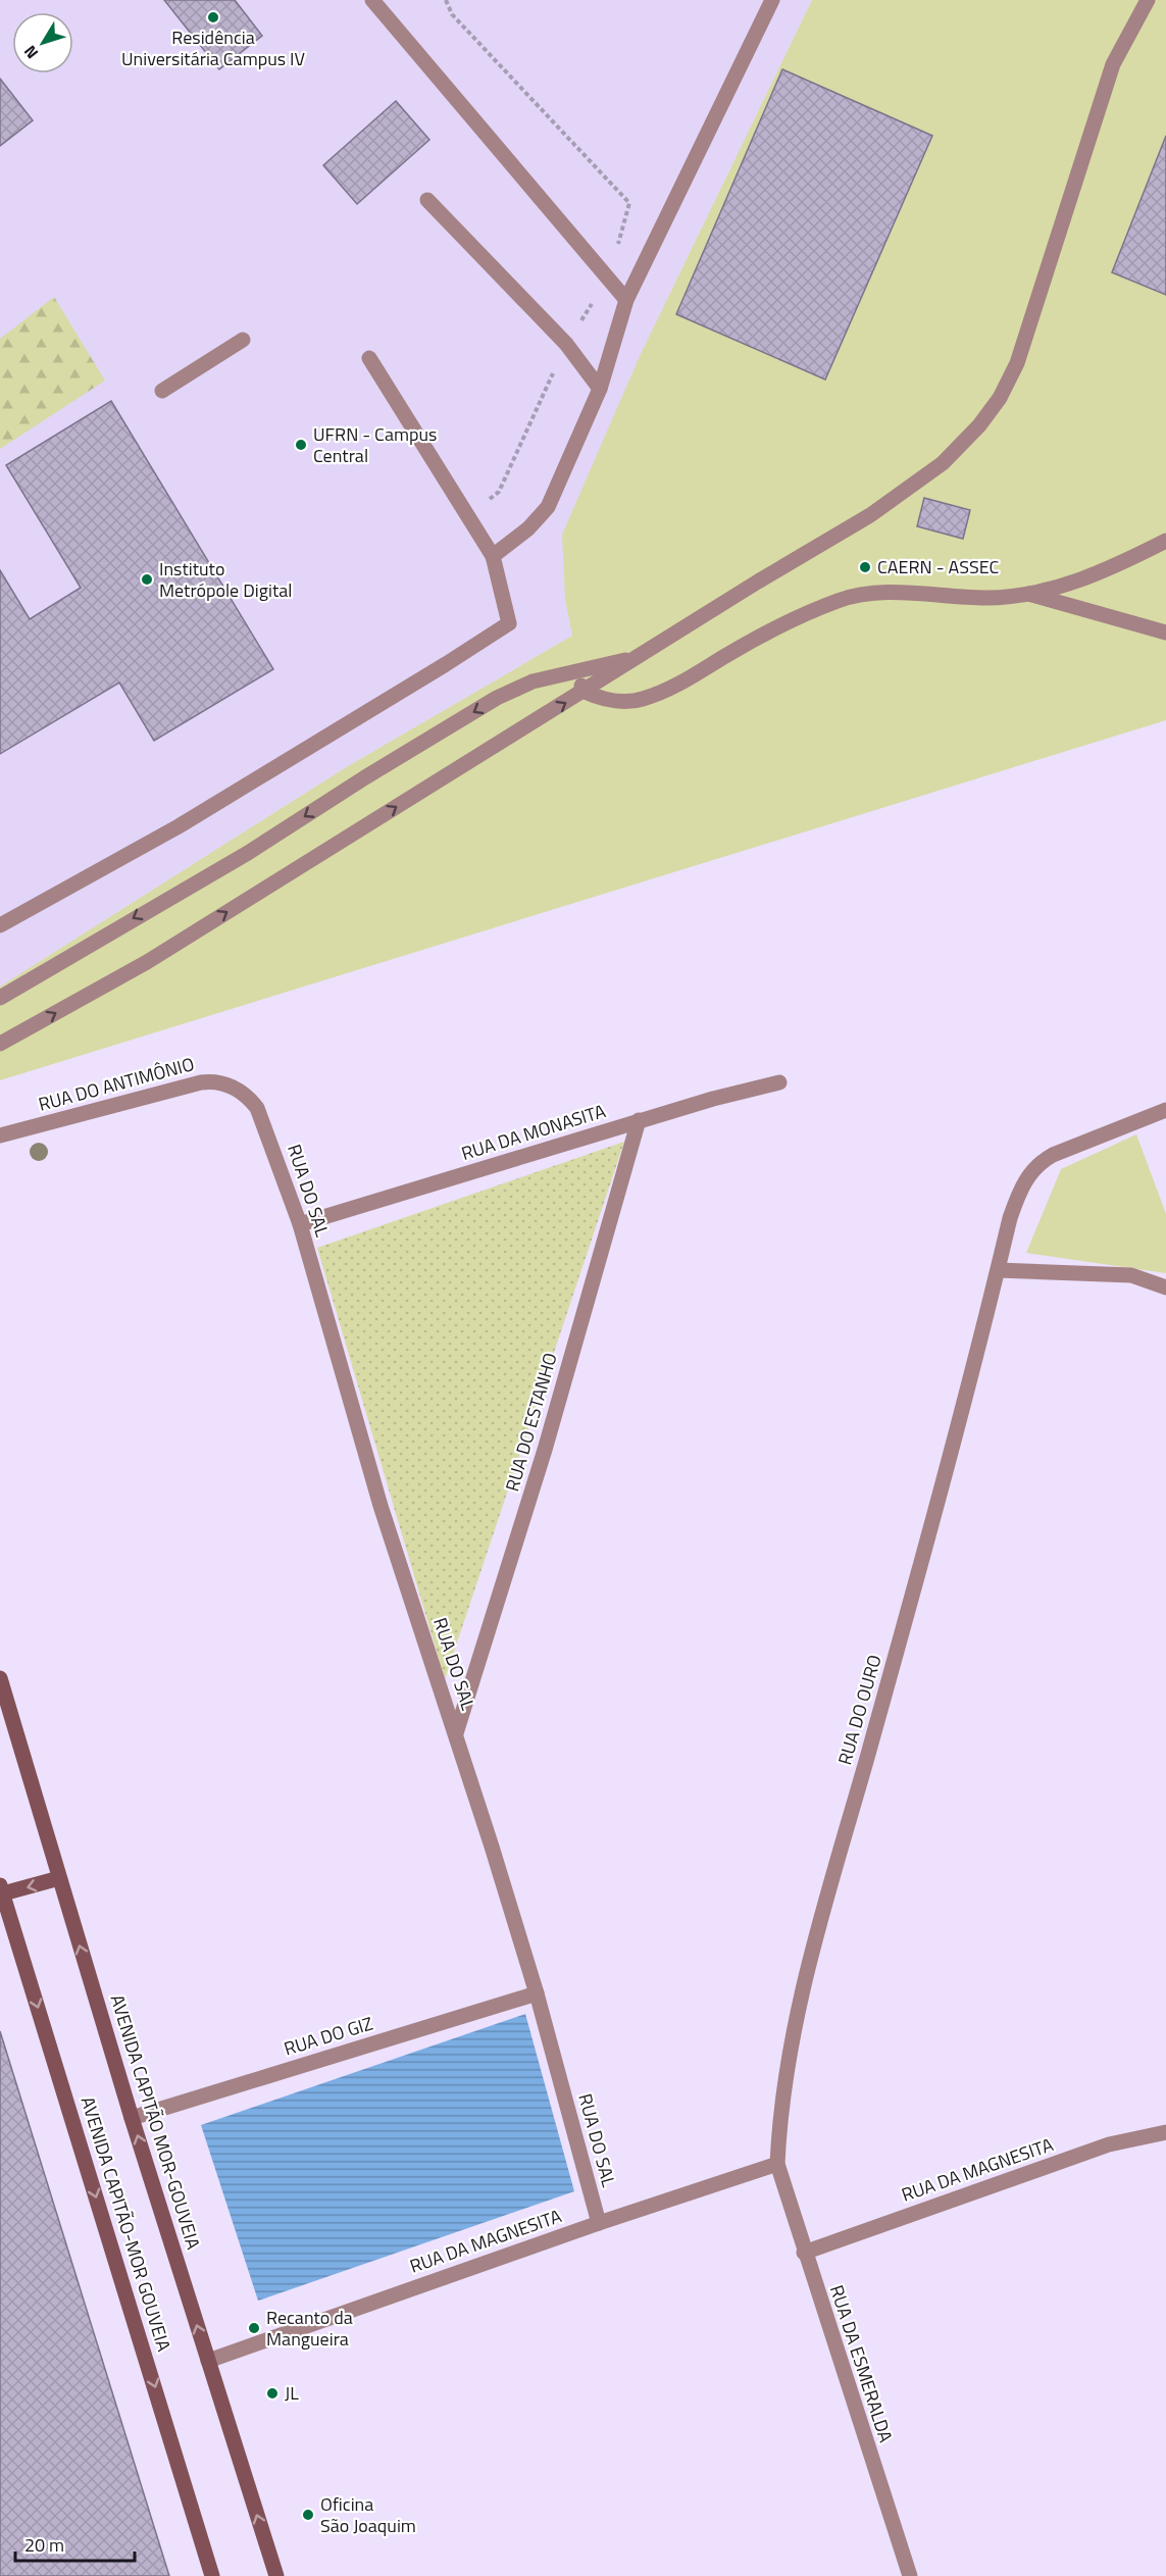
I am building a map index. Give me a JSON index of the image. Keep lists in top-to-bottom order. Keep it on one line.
{"streets":{"main road":["AVENIDA CAPITÃO MOR-GOUVEIA","AVENIDA CAPITÃO-MOR GOUVEIA"],"street":["RUA DO ANTIMÔNIO","RUA DA MONASITA","RUA DO SAL","RUA DO ESTANHO","RUA DO OURO","RUA DO GIZ","RUA DA MAGNESITA","RUA DA ESMERALDA"]},"crossings":[["RUA DO ANTIMÔNIO","RUA DO SAL"],["RUA DA MONASITA","RUA DO SAL"],["RUA DA MONASITA","RUA DO ESTANHO"],["RUA DO SAL","RUA DO ESTANHO"],["RUA DO SAL","RUA DO GIZ"],["RUA DO SAL","RUA DA MAGNESITA"],["RUA DO OURO","RUA DA MAGNESITA"],["RUA DO OURO","RUA DA ESMERALDA"],["RUA DO GIZ","AVENIDA CAPITÃO MOR-GOUVEIA"],["AVENIDA CAPITÃO MOR-GOUVEIA","RUA DA MAGNESITA"],["RUA DA MAGNESITA","RUA DA ESMERALDA"]],"one_way":["AVENIDA CAPITÃO MOR-GOUVEIA","AVENIDA CAPITÃO-MOR GOUVEIA"],"places":["Residência Universitária Campus IV","UFRN - Campus Central","CAERN - ASSEC","Instituto Metrópole Digital","Recanto da Mangueira","JL","Oficina São Joaquim"],"scale_bar":"20 m","north":"bottom left"}
